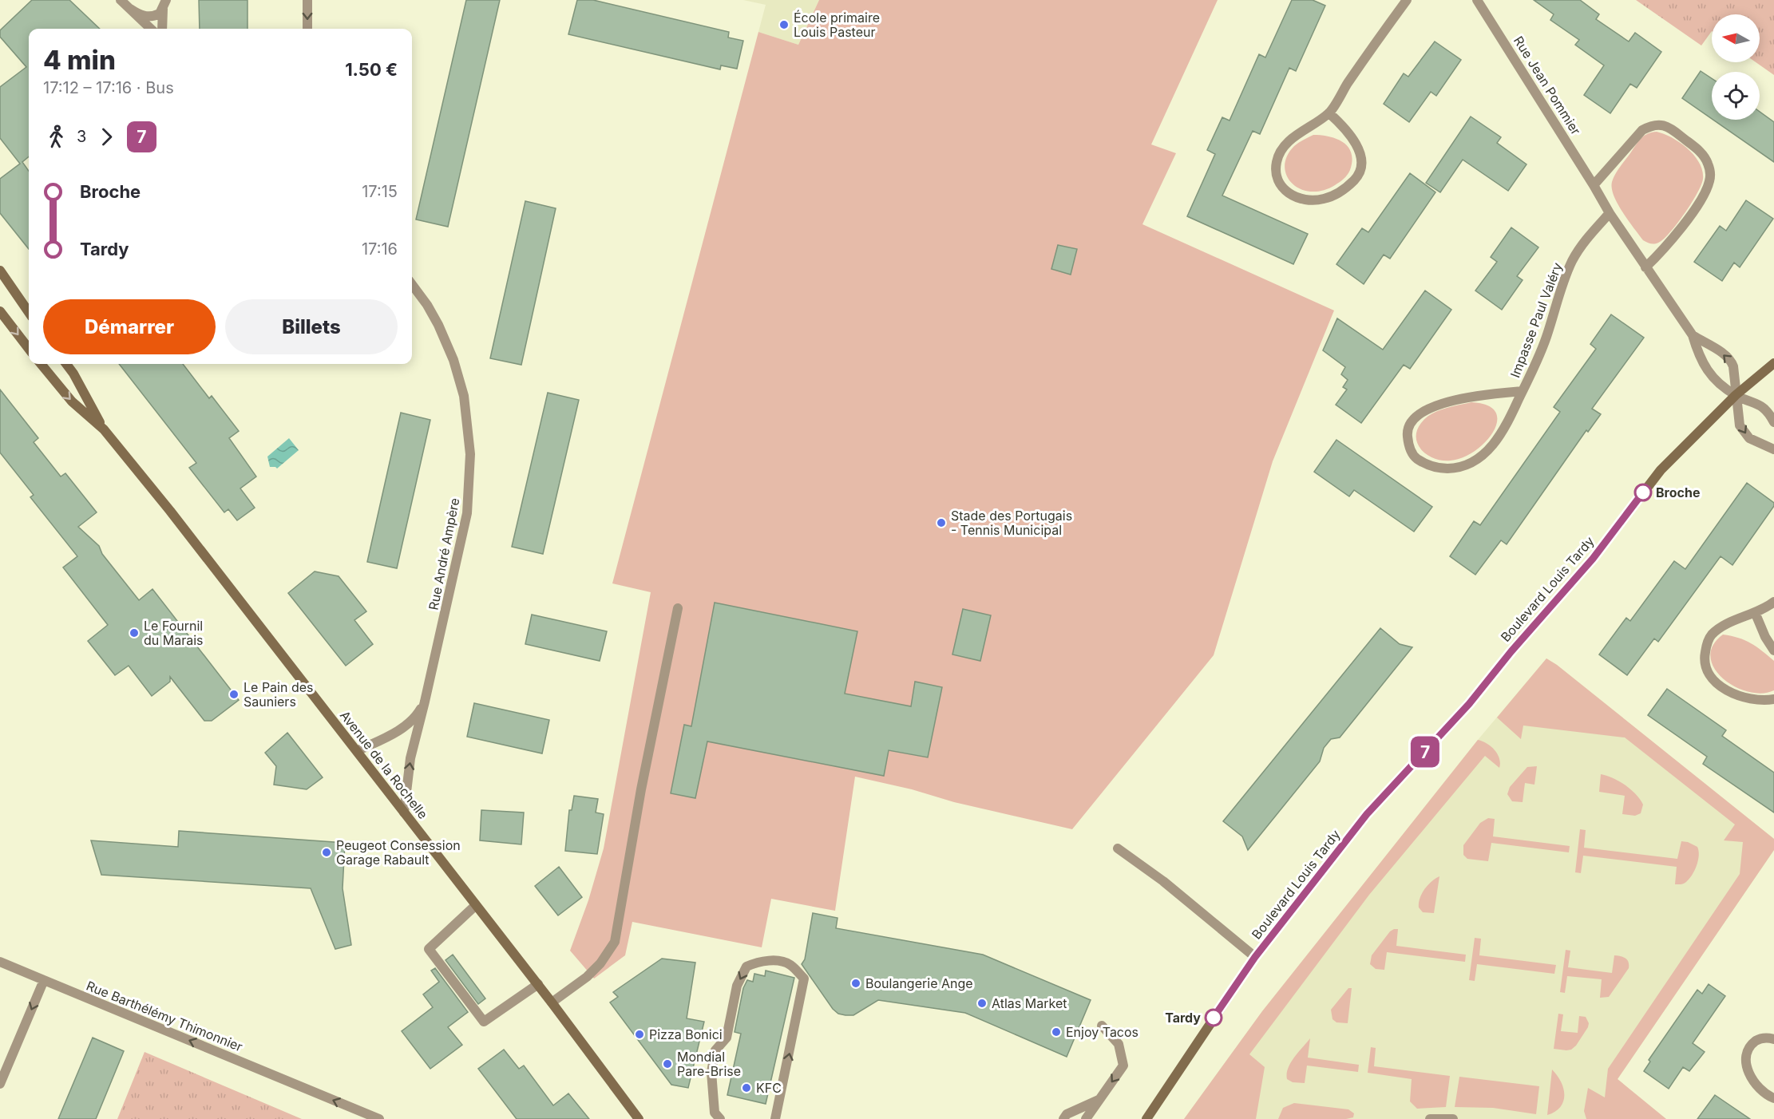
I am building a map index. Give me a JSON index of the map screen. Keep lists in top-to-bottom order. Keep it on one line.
{"streets":{"main road":["Boulevard Louis Tardy","Avenue de la Rochelle"],"street":["Rue Jean Pommier","Impasse Paul Valéry","Rue André Ampère","Rue Barthélémy Thimonnier"]},"crossings":[["Rue Jean Pommier","Impasse Paul Valéry"],["Rue Jean Pommier","Boulevard Louis Tardy"],["Rue André Ampère","Avenue de la Rochelle"]],"one_way":["Rue Barthélémy Thimonnier"],"places":["École primaire Louis Pasteur","Broche","Stade des Portugais - Tennis Municipal","Le Fournil du Marais","Le Pain des Sauniers","Peugeot Consession Garage Rabault","Boulangerie Ange","Atlas Market","Tardy","Enjoy Tacos","Pizza Bonici","Mondial Pare-Brise","KFC"],"lines":["bus line 7"],"north":"left","page":{"on_map":"7","heading":["4 min","17:12 – 17:16 · Bus","1.50 €"],"legs":["3","7"],"list":[{"name":"Broche","value":"17:15"},{"name":"Tardy","value":"17:16"}],"buttons":["Démarrer","Billets"]}}
